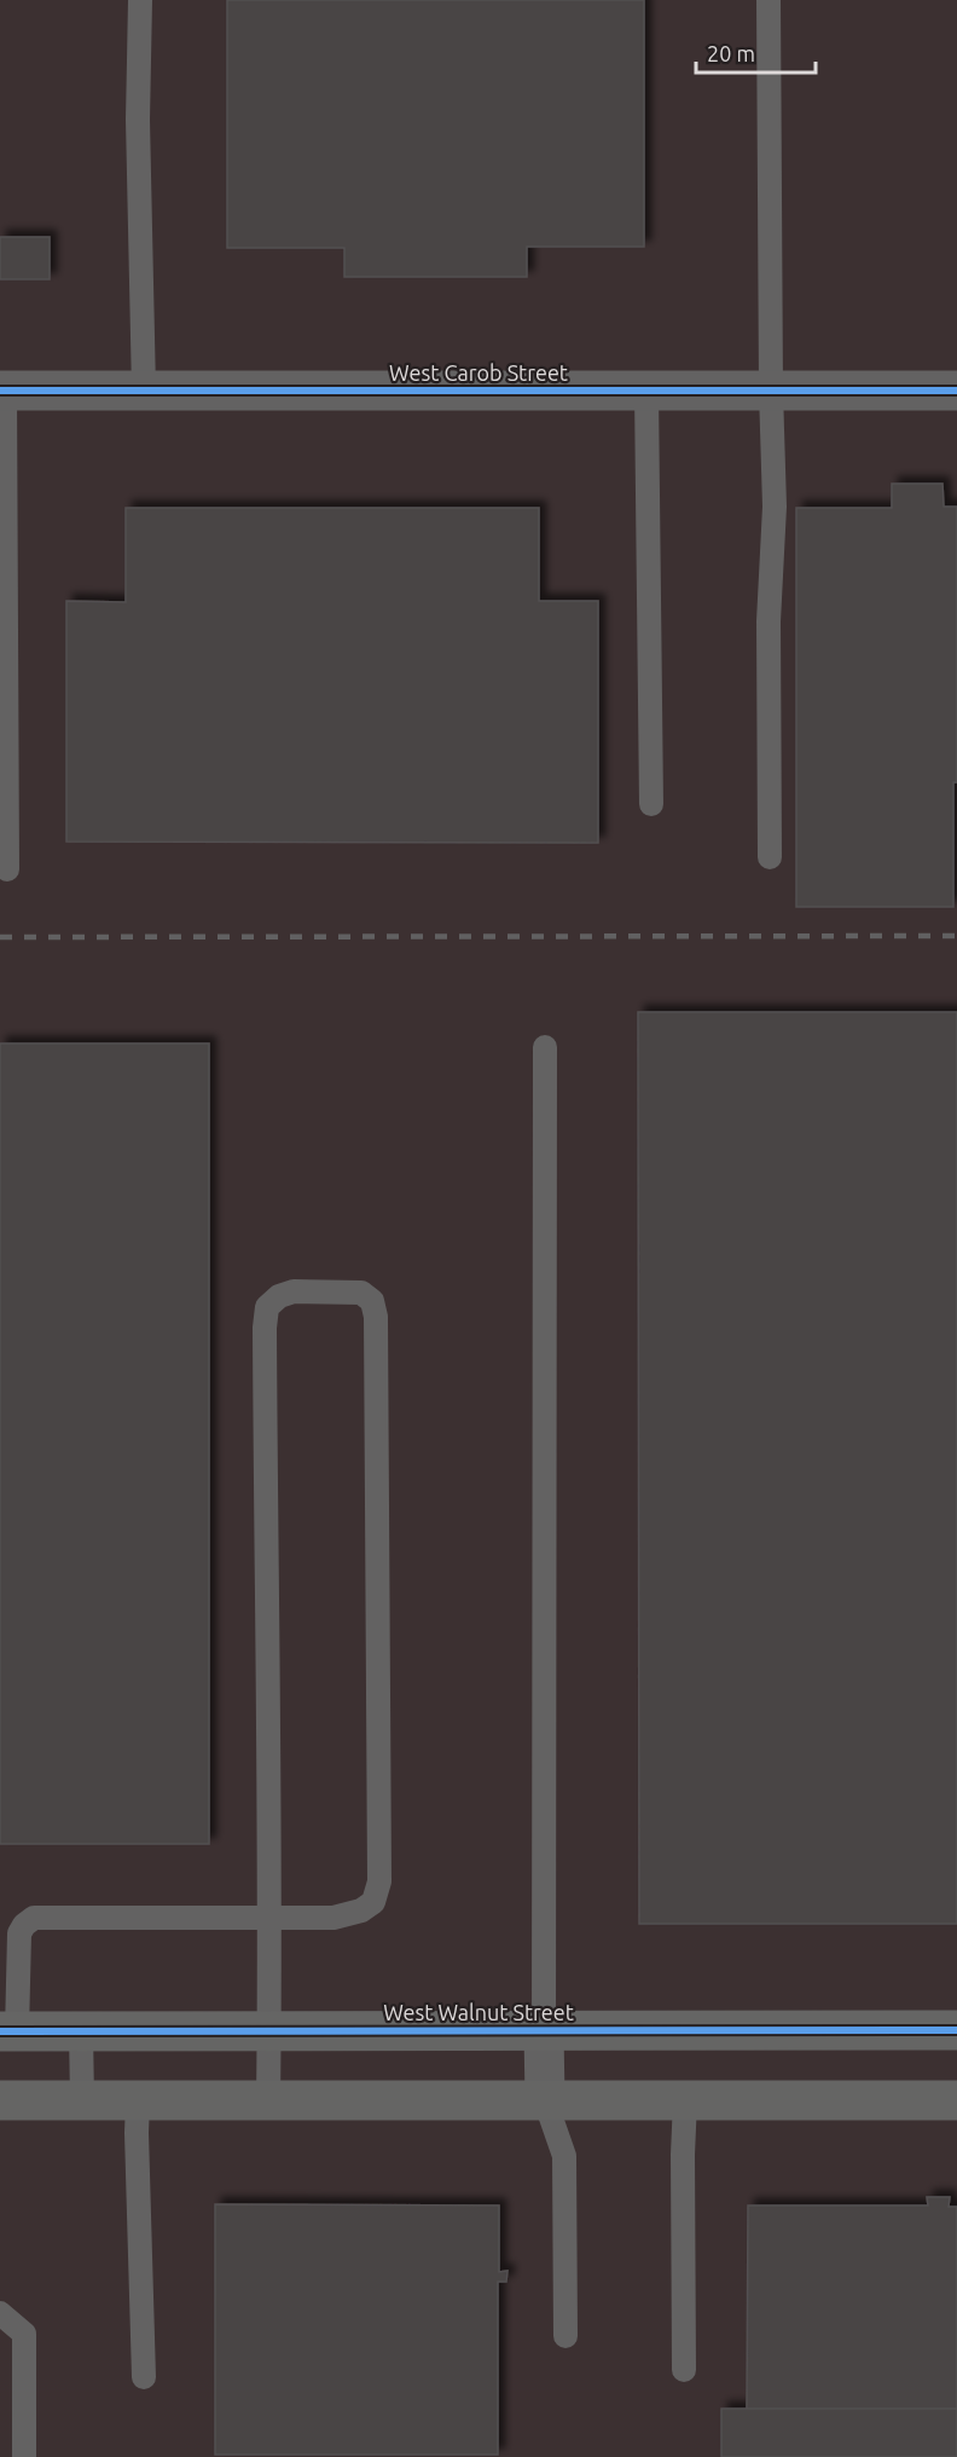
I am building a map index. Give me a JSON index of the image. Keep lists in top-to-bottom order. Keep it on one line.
{"streets":{"street":["West Carob Street","West Walnut Street"]},"scale_bar":"20 m"}
